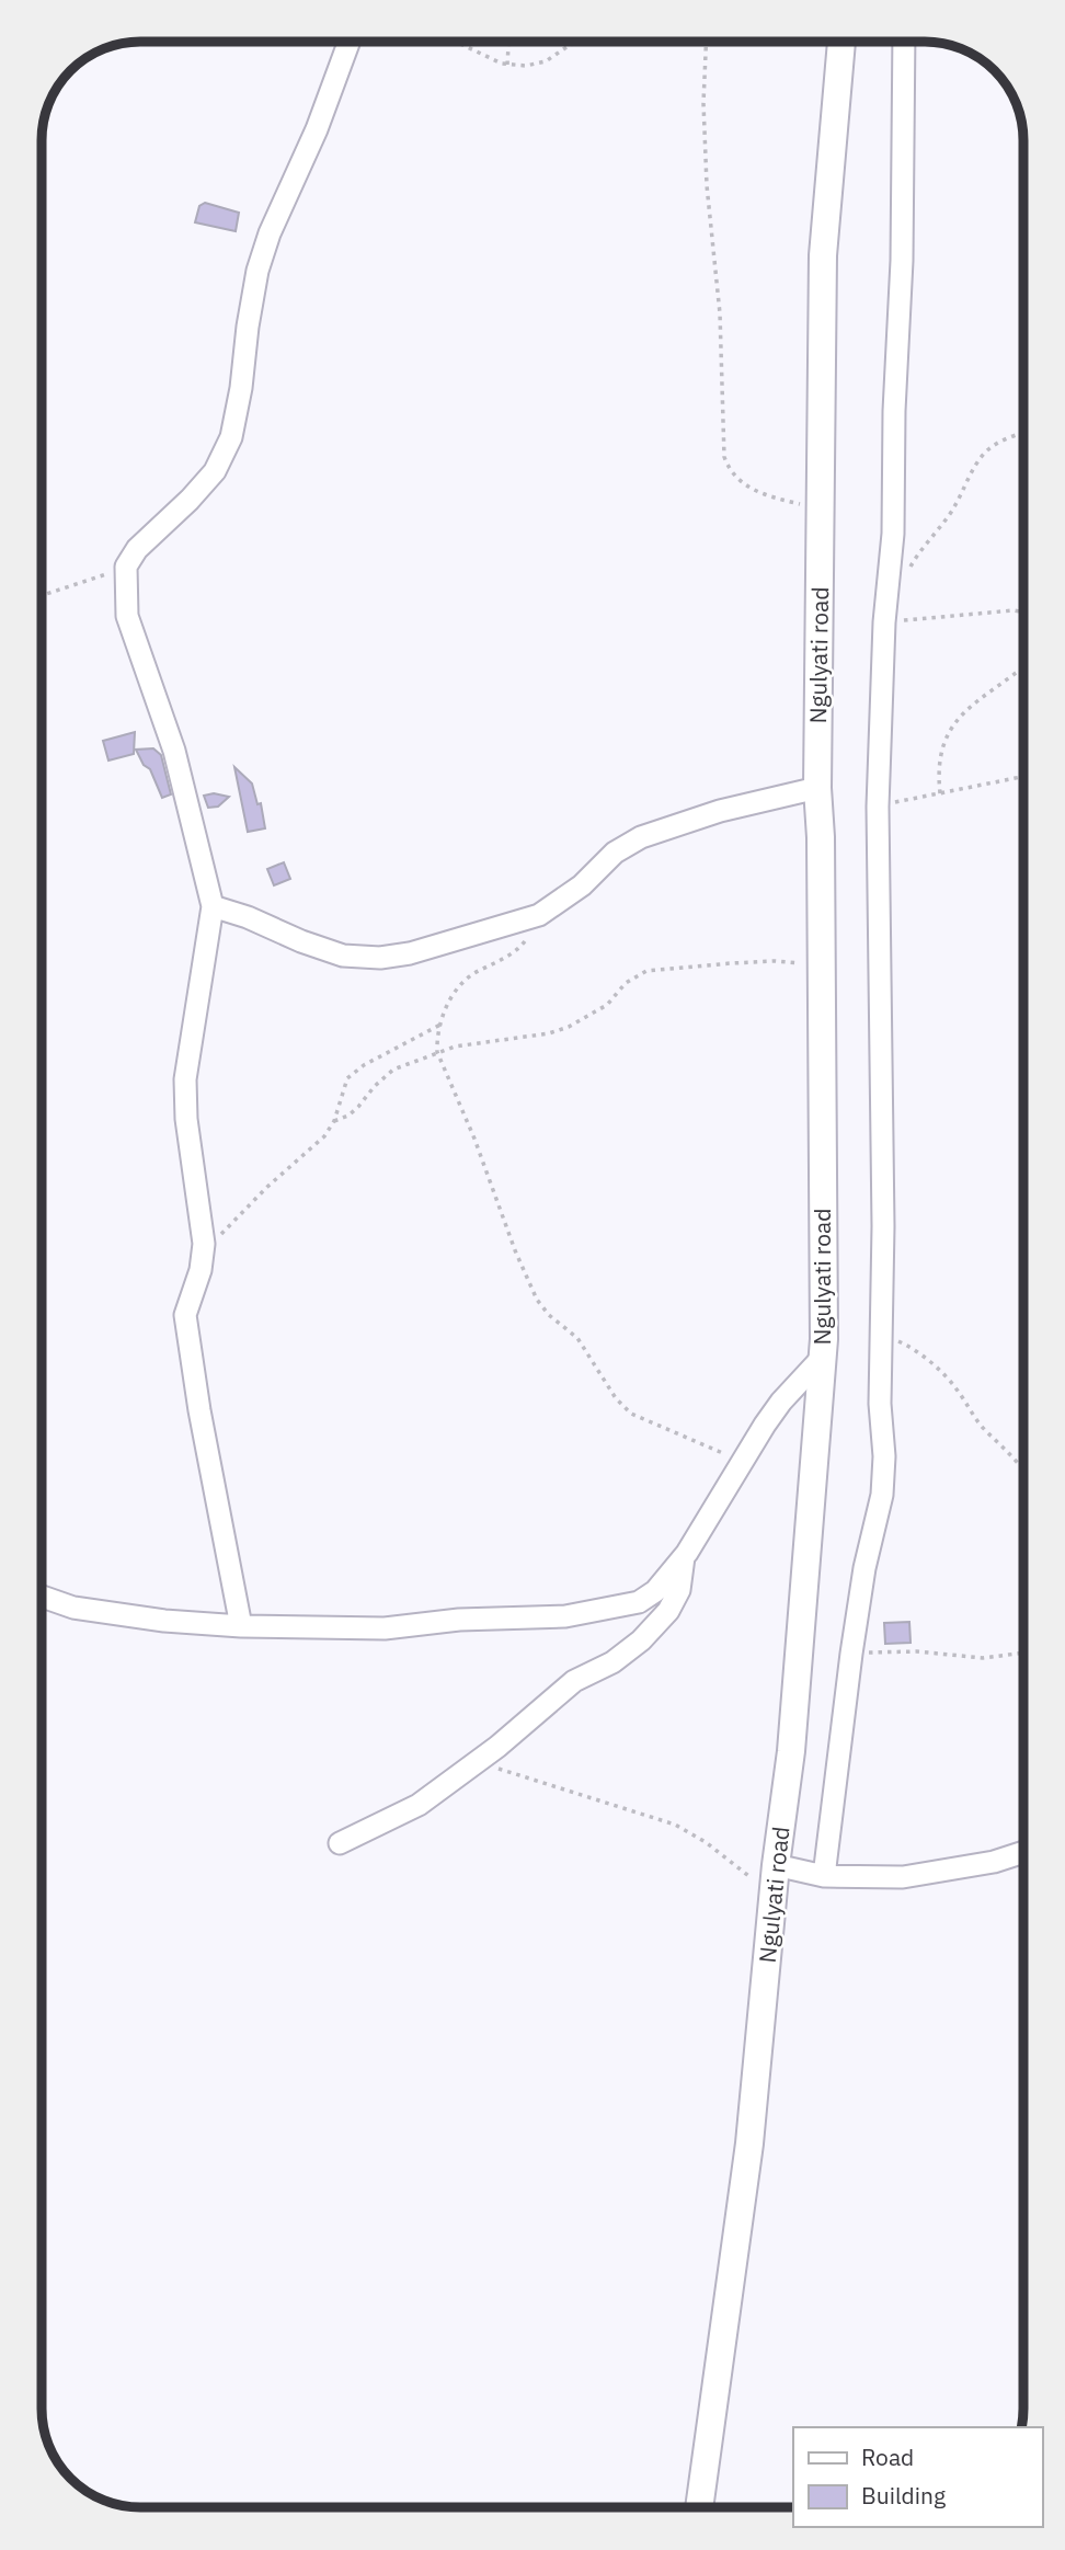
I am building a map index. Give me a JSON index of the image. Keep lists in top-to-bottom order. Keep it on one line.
{"streets":{"main road":["Ngulyati road"]},"legend":["Road","Building"]}
